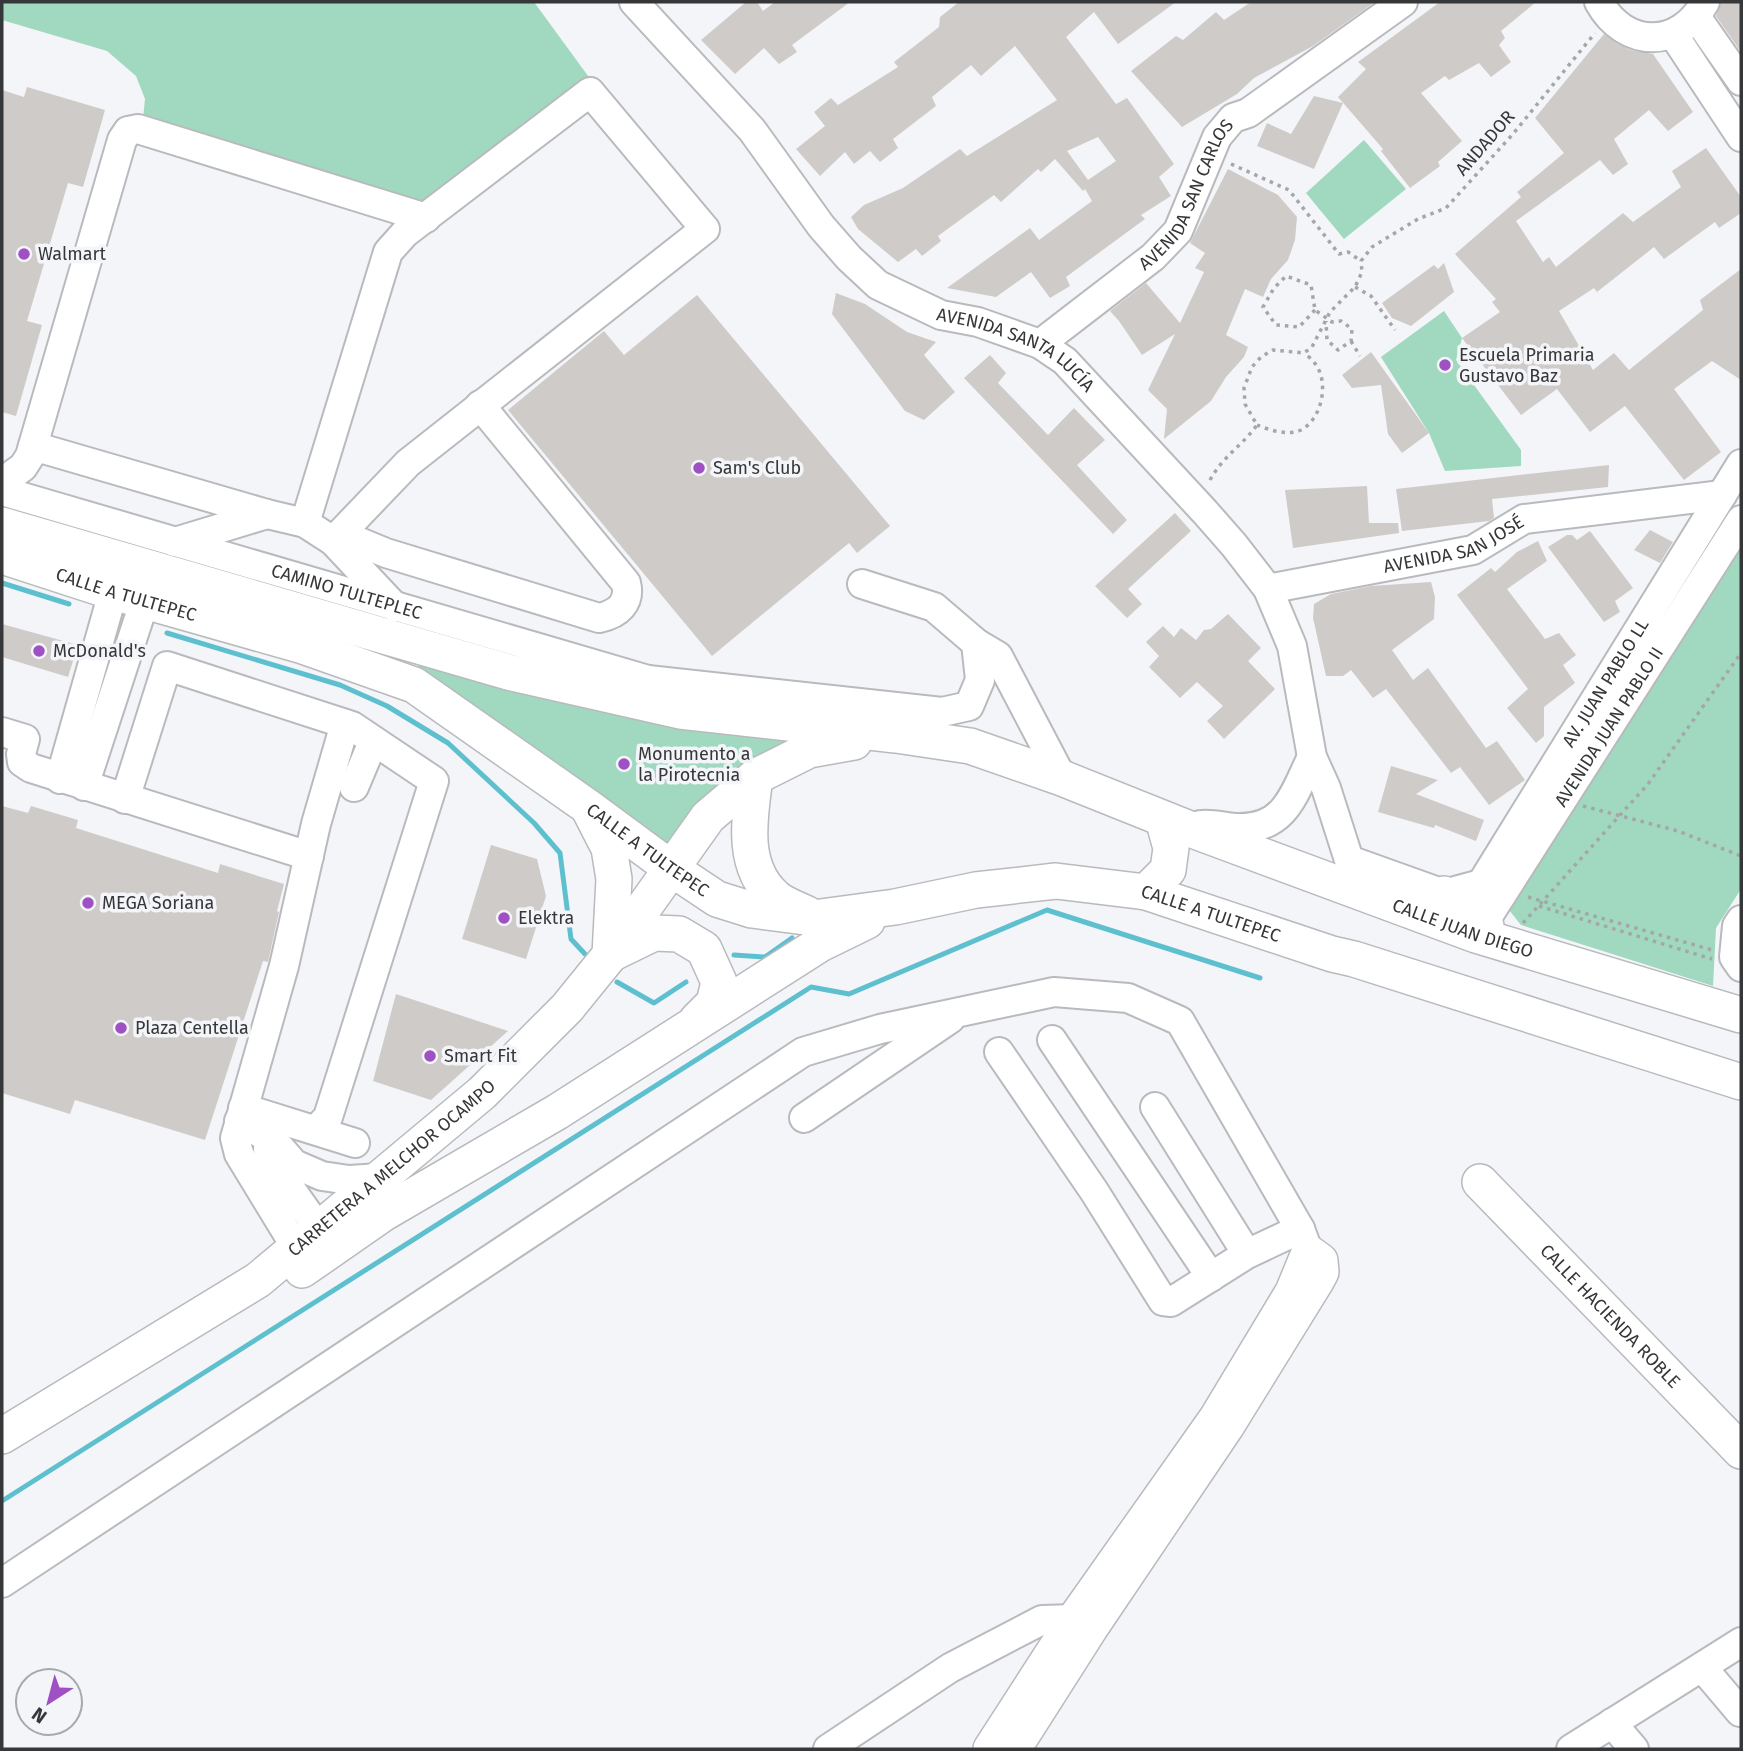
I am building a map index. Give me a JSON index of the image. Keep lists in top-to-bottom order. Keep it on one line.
{"streets":{"main road":["CALLE A TULTEPEC","CALLE JUAN DIEGO","CARRETERA A MELCHOR OCAMPO","CALLE HACIENDA ROBLE"],"street":["AVENIDA SAN CARLOS","AVENIDA SANTA LUCÍA","AVENIDA SAN JOSÉ","CAMINO TULTEPLEC","AV. JUAN PABLO LL","AVENIDA JUAN PABLO II"],"path":["ANDADOR"]},"crossings":[["AVENIDA SAN CARLOS","AVENIDA SANTA LUCÍA"],["AVENIDA SANTA LUCÍA","AVENIDA SAN JOSÉ"],["AVENIDA SANTA LUCÍA","AV. JUAN PABLO LL"],["AVENIDA SANTA LUCÍA","AVENIDA JUAN PABLO II"],["AVENIDA SANTA LUCÍA","CALLE JUAN DIEGO"],["AVENIDA SAN JOSÉ","AV. JUAN PABLO LL"],["CAMINO TULTEPLEC","CALLE A TULTEPEC"],["CALLE A TULTEPEC","CALLE JUAN DIEGO"],["CALLE A TULTEPEC","CARRETERA A MELCHOR OCAMPO"],["AV. JUAN PABLO LL","AVENIDA JUAN PABLO II"],["AV. JUAN PABLO LL","CALLE JUAN DIEGO"],["AVENIDA JUAN PABLO II","CALLE JUAN DIEGO"]],"places":["Walmart","Escuela Primaria Gustavo Baz","Sam's Club","McDonald's","Monumento a la Pirotecnia","MEGA Soriana","Elektra","Plaza Centella","Smart Fit"],"north":"bottom left"}
